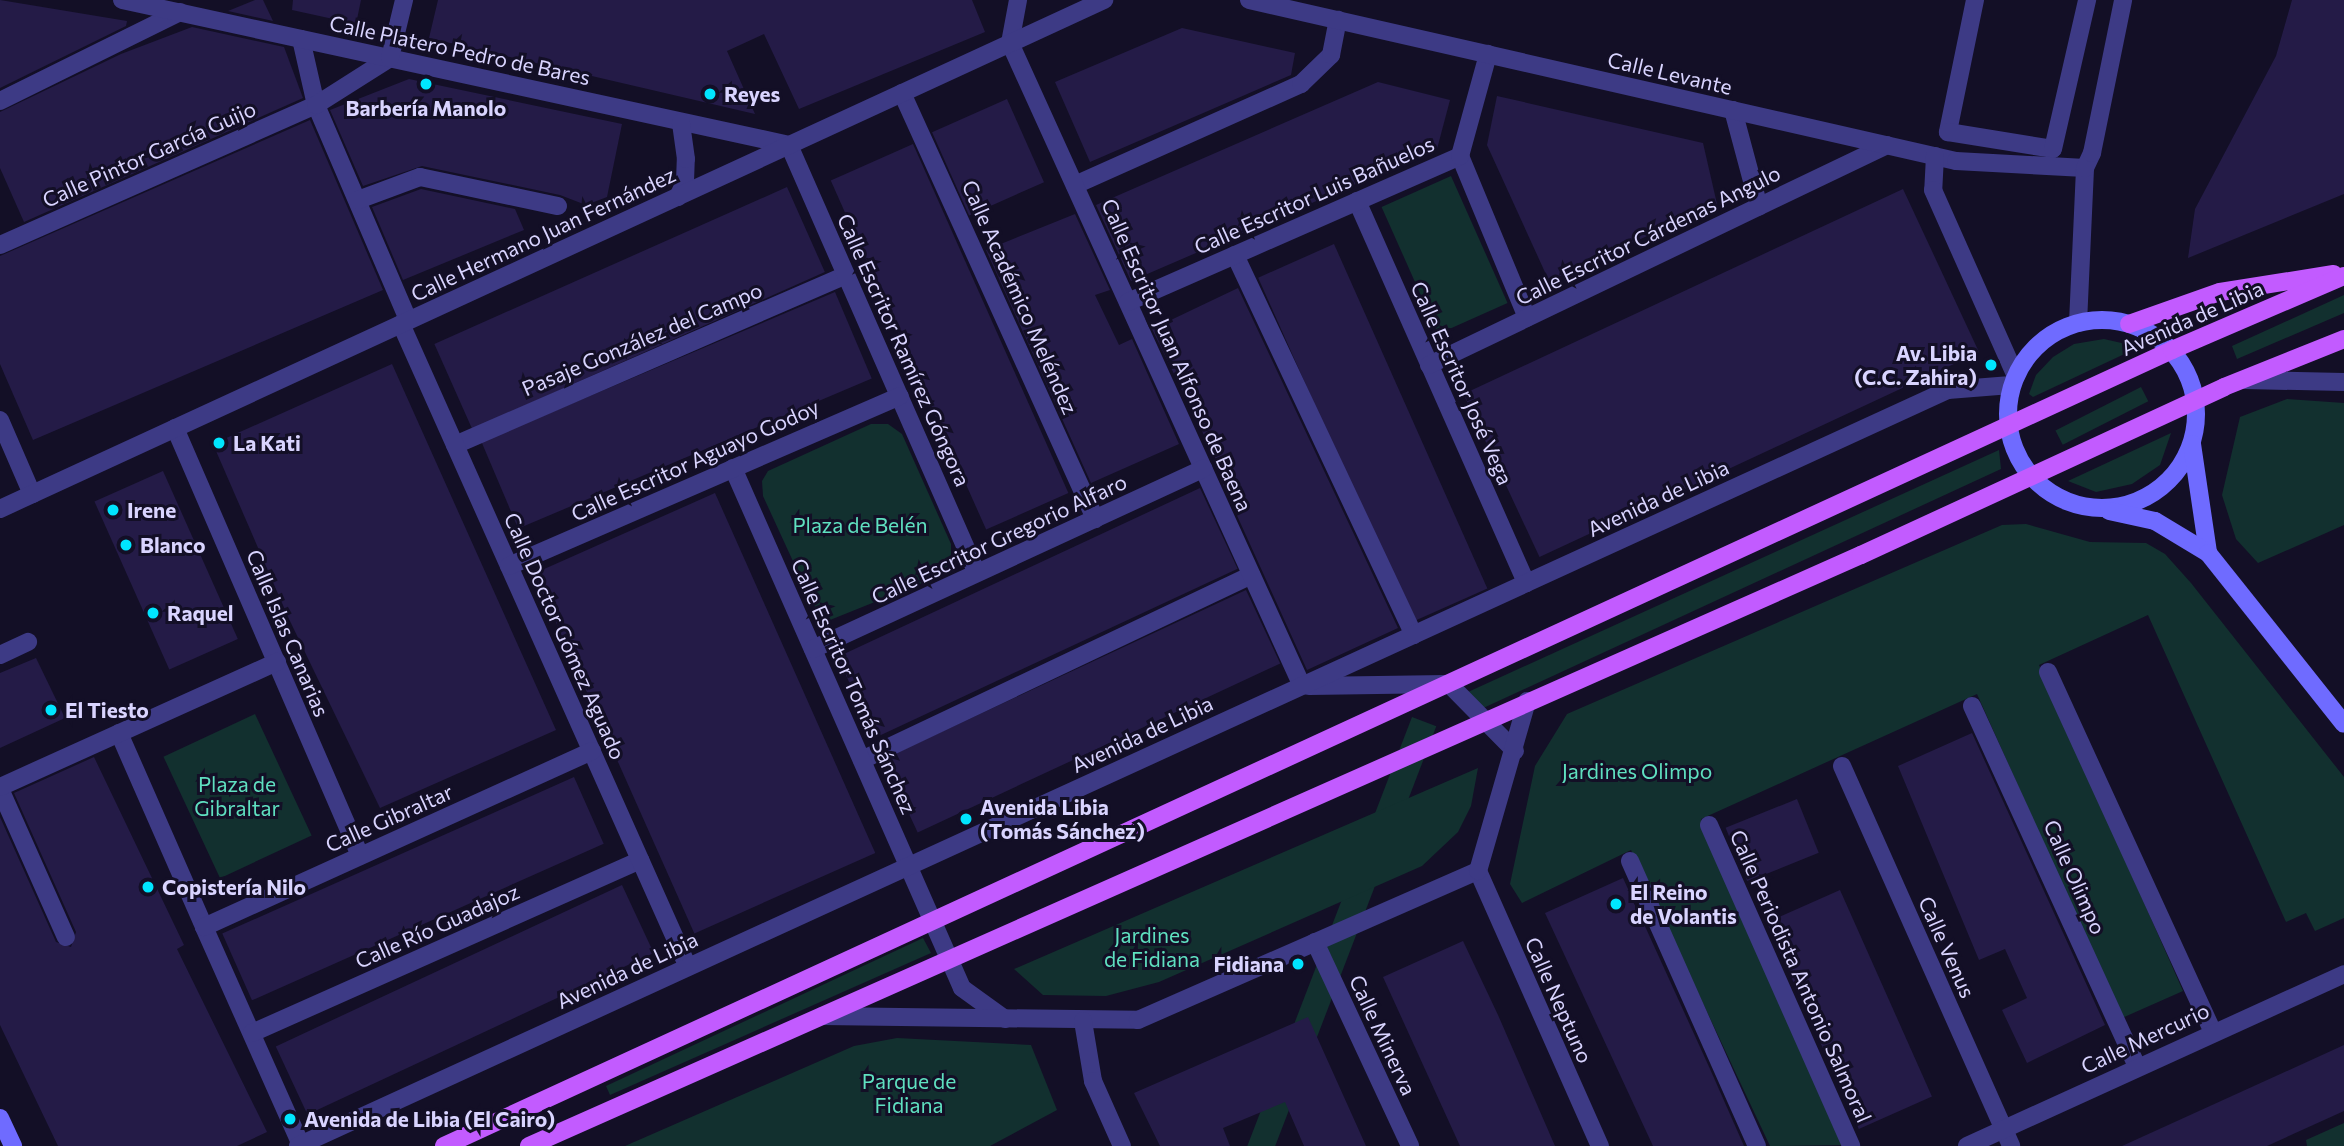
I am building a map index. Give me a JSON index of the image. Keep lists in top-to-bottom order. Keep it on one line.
{"streets":{"main road":["Avenida de Libia"],"street":["Calle Platero Pedro de Bares","Calle Levante","Calle Pintor García Guijo","Calle Escritor Luis Bañuelos","Calle Hermano Juan Fernández","Calle Escritor Cárdenas Angulo","Calle Académico Meléndez","Pasaje González del Campo","Calle Escritor Ramírez Góngora","Calle Escritor Juan Alfonso de Baena","Calle Escritor José Vega","Calle Escritor Aguayo Godoy","Calle Escritor Gregorio Alfaro","Calle Islas Canarias","Calle Doctor Gómez Aguado","Calle Escritor Tomás Sánchez","Calle Gibraltar","Calle Olimpo","Calle Río Guadajoz","Calle Venus","Calle Periodista Antonio Salmoral","Calle Neptuno","Calle Minerva","Calle Mercurio"]},"crossings":[["Calle Platero Pedro de Bares","Calle Pintor García Guijo"],["Calle Platero Pedro de Bares","Calle Hermano Juan Fernández"],["Calle Platero Pedro de Bares","Calle Escritor Ramírez Góngora"],["Calle Levante","Calle Escritor Luis Bañuelos"],["Calle Levante","Calle Escritor Cárdenas Angulo"],["Calle Escritor Luis Bañuelos","Calle Escritor Juan Alfonso de Baena"],["Calle Escritor Luis Bañuelos","Calle Escritor José Vega"],["Calle Hermano Juan Fernández","Calle Académico Meléndez"],["Calle Hermano Juan Fernández","Calle Escritor Ramírez Góngora"],["Calle Hermano Juan Fernández","Calle Escritor Juan Alfonso de Baena"],["Calle Hermano Juan Fernández","Calle Islas Canarias"],["Calle Hermano Juan Fernández","Calle Doctor Gómez Aguado"],["Calle Escritor Cárdenas Angulo","Calle Escritor José Vega"],["Calle Académico Meléndez","Calle Escritor Gregorio Alfaro"],["Avenida de Libia","Calle Escritor Juan Alfonso de Baena"],["Avenida de Libia","Calle Escritor José Vega"],["Avenida de Libia","Calle Doctor Gómez Aguado"],["Avenida de Libia","Calle Escritor Tomás Sánchez"],["Pasaje González del Campo","Calle Escritor Ramírez Góngora"],["Pasaje González del Campo","Calle Doctor Gómez Aguado"],["Calle Escritor Ramírez Góngora","Calle Escritor Aguayo Godoy"],["Calle Escritor Ramírez Góngora","Calle Escritor Gregorio Alfaro"],["Calle Escritor Juan Alfonso de Baena","Calle Escritor Gregorio Alfaro"],["Calle Escritor Aguayo Godoy","Calle Doctor Gómez Aguado"],["Calle Escritor Aguayo Godoy","Calle Escritor Tomás Sánchez"],["Calle Escritor Gregorio Alfaro","Calle Escritor Tomás Sánchez"],["Calle Islas Canarias","Calle Gibraltar"],["Calle Doctor Gómez Aguado","Calle Gibraltar"],["Calle Doctor Gómez Aguado","Calle Río Guadajoz"],["Calle Olimpo","Calle Mercurio"],["Calle Venus","Calle Mercurio"]],"parks":["Plaza de Belén","Jardines Olimpo","Plaza de Gibraltar","Jardines de Fidiana","Parque de Fidiana"],"places":["Barbería Manolo","Reyes","Av. Libia (C.C. Zahira)","La Kati","Irene","Blanco","Raquel","El Tiesto","Avenida Libia (Tomás Sánchez)","Copistería Nilo","El Reino de Volantis","Fidiana","Avenida de Libia (El Cairo)"]}
